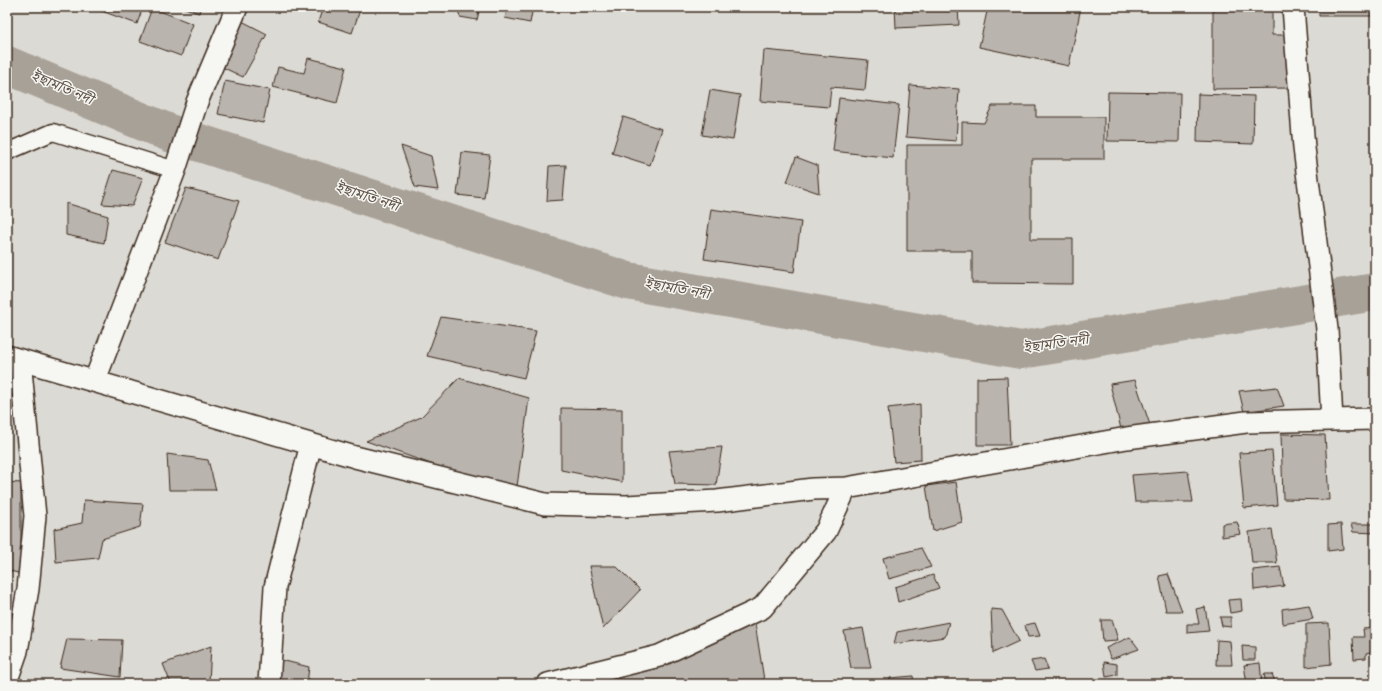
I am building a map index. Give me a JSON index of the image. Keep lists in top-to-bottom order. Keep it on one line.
{"water":["ইছামতি নদী"]}
